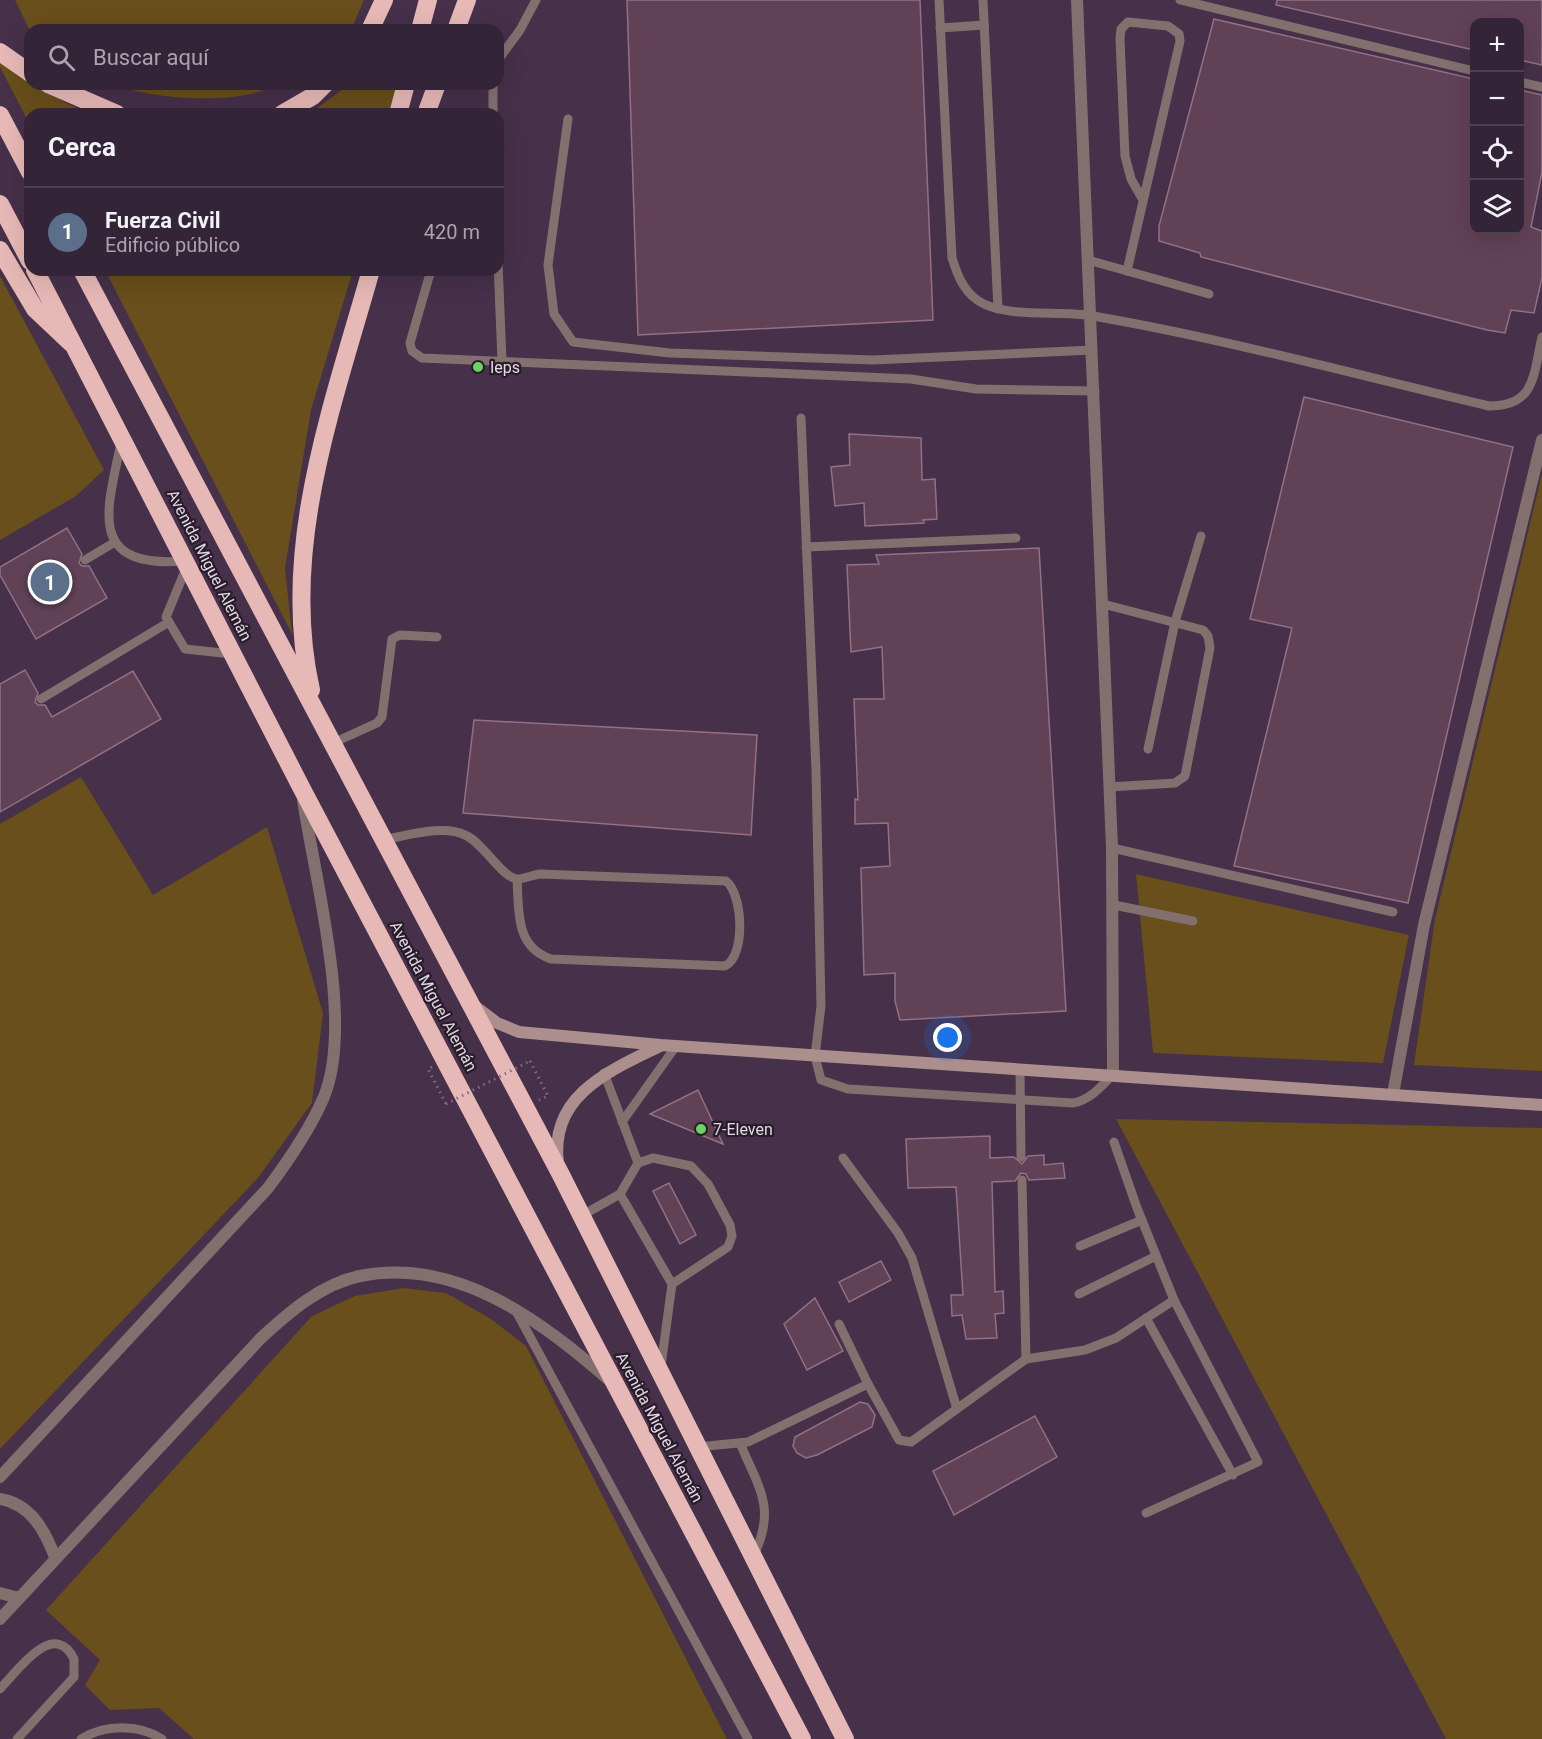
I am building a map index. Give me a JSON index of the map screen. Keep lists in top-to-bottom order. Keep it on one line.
{"streets":{"highway":["Avenida Miguel Alemán"]},"places":["Ieps","7-Eleven"],"page":{"map_buttons":["+","−"],"search":"Buscar aquí","heading":"Cerca","list":[{"mark":"1","name":"Fuerza Civil","note":"Edificio público","value":"420 m"}],"pins":"1"}}
